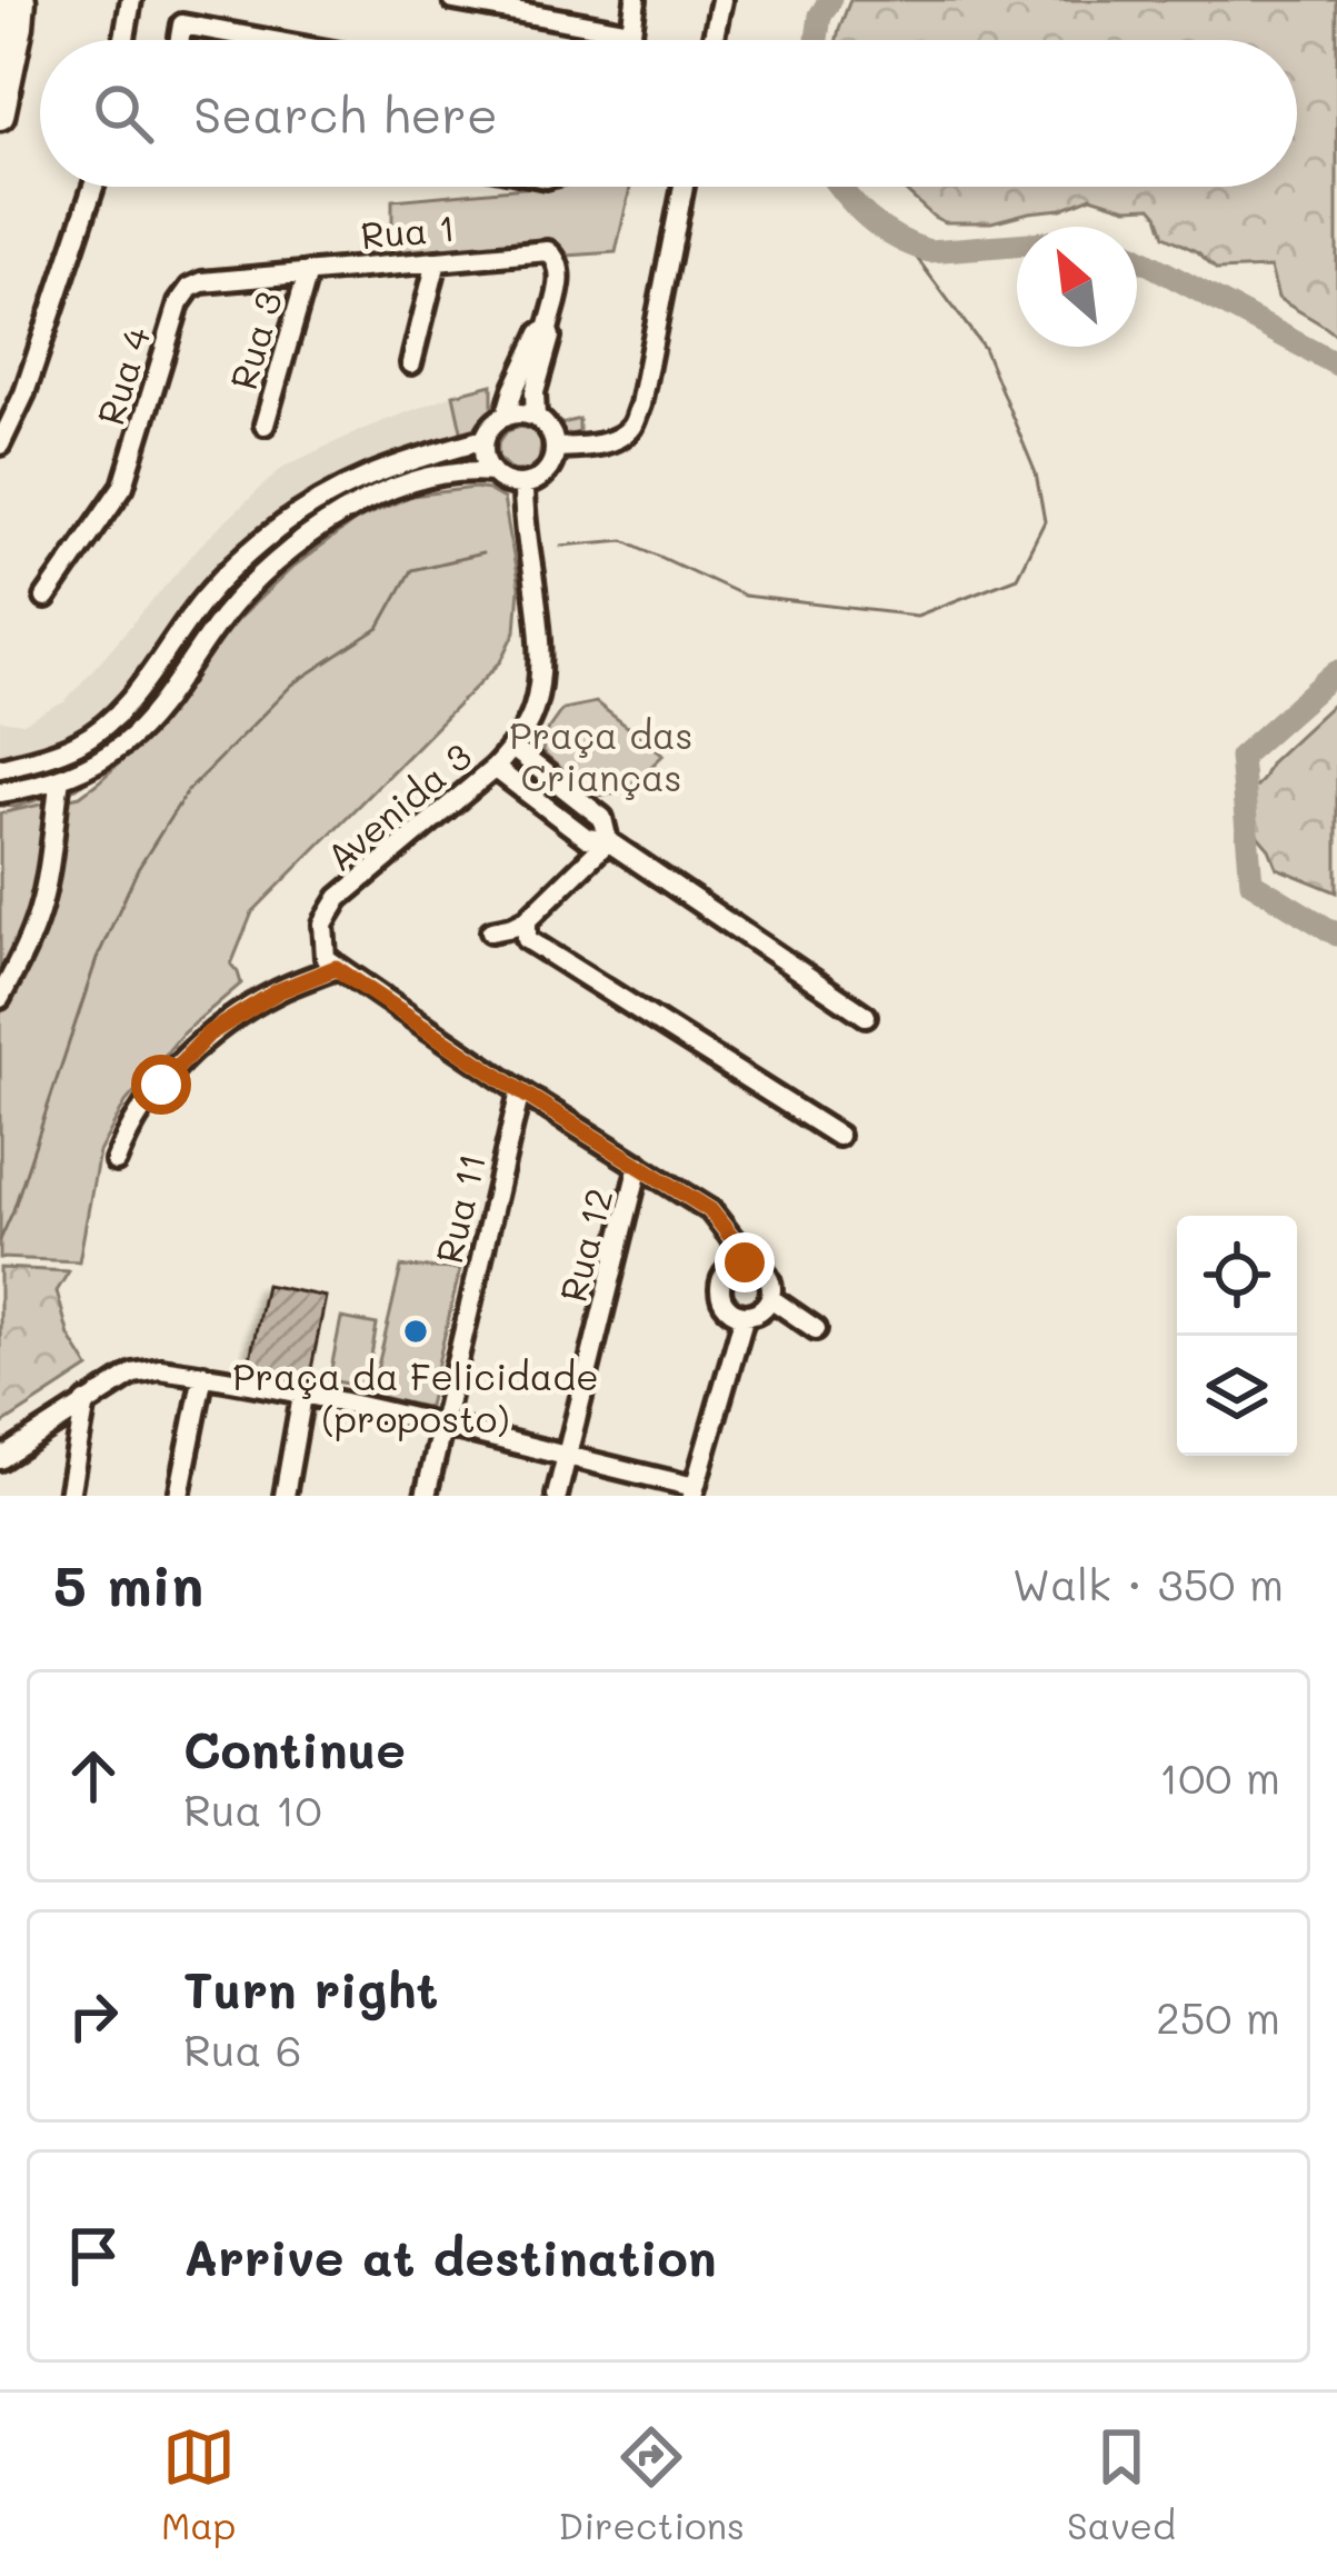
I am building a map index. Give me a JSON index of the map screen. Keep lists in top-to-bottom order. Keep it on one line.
{"streets":{"street":["Rua 1","Rua 3","Rua 4","Avenida 3","Rua 11","Rua 12"]},"crossings":[["Rua 1","Rua 3"],["Rua 1","Rua 4"]],"parks":["Praça das Crianças"],"places":["Praça da Felicidade (proposto)"],"north":"top left","page":{"search":"Search here","heading":["5 min","Walk · 350 m"],"list":[["Continue","Rua 10","100 m"],["Turn right","Rua 6","250 m"],"Arrive at destination"],"nav":["Map","Directions","Saved"]}}
